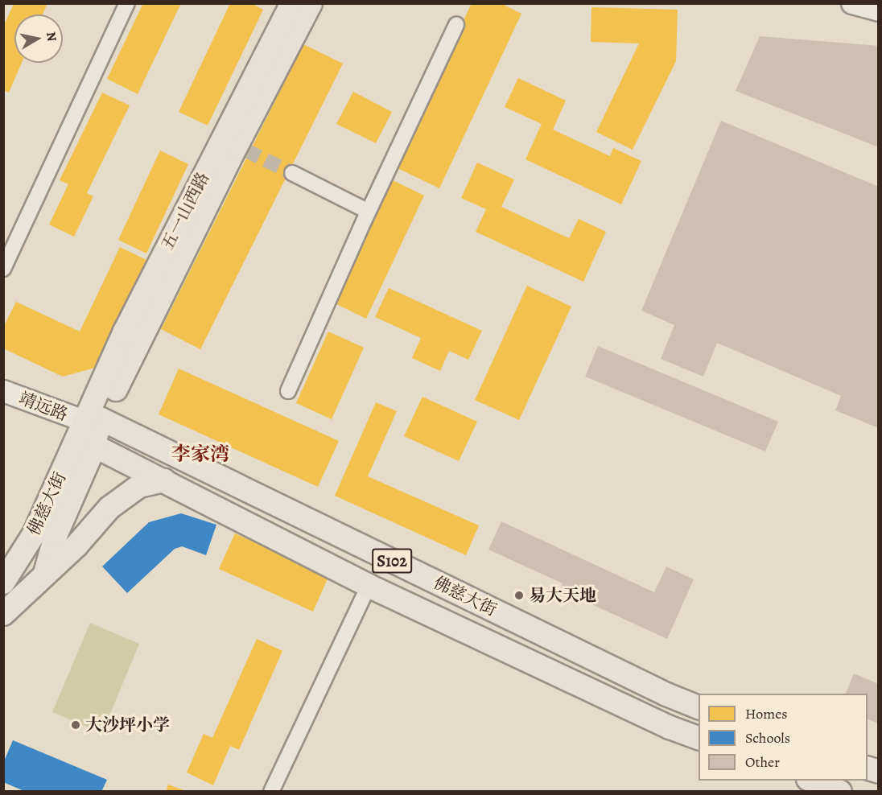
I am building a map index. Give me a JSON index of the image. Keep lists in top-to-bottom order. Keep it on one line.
{"streets":{"main road":["五一山西路","佛慈大街","S102"],"street":["靖远路"]},"crossings":[["五一山西路","靖远路"],["五一山西路","佛慈大街"],["靖远路","佛慈大街"]],"districts":["李家湾"],"places":["易大天地","大沙坪小学"],"legend":["Homes","Schools","Other"],"north":"right"}
